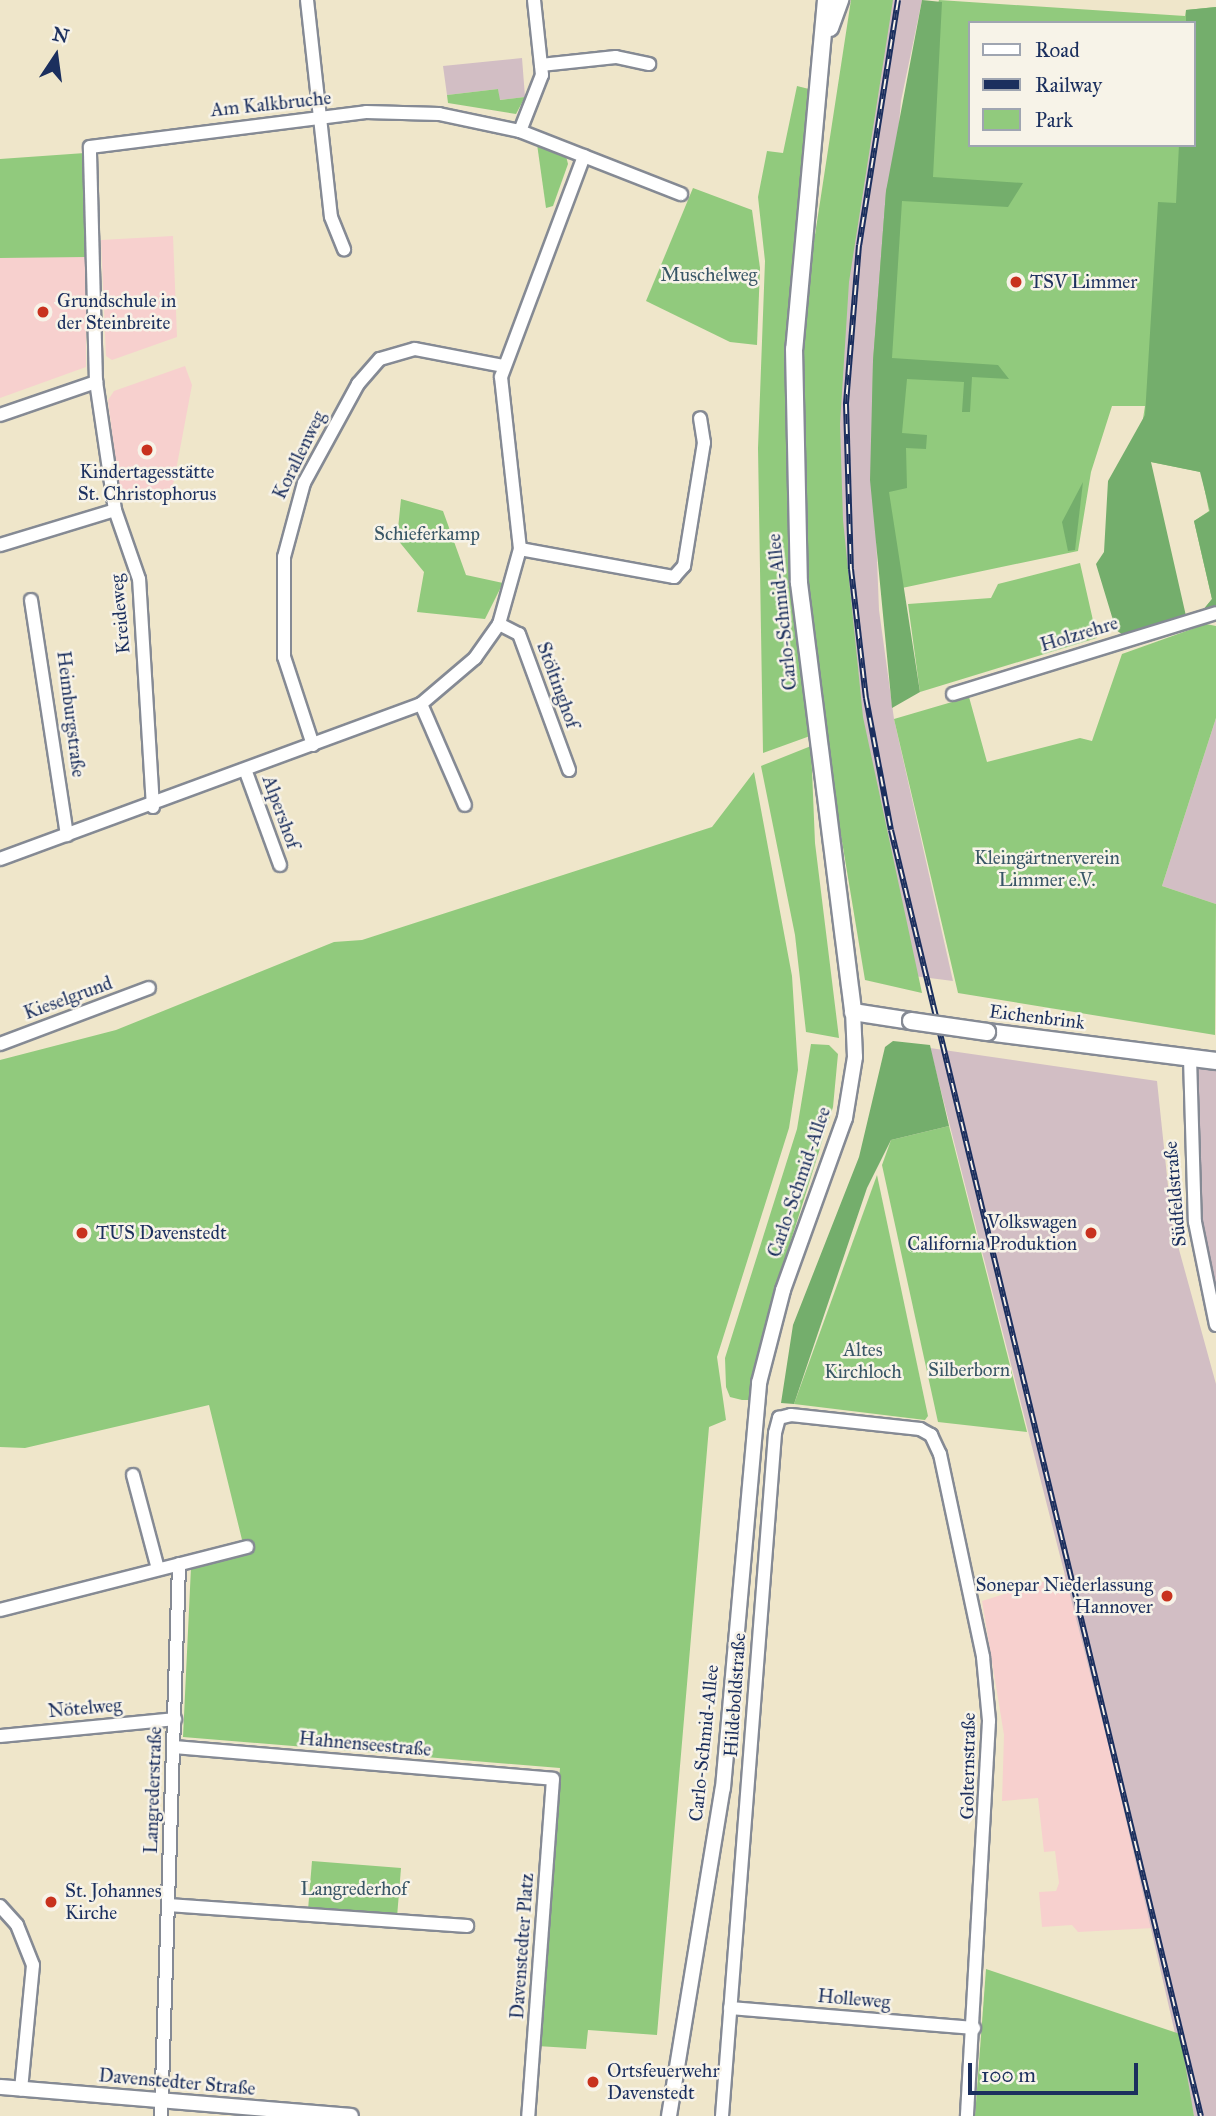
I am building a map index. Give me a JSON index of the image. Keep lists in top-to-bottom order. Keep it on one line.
{"streets":{"main road":["Carlo-Schmid-Allee","Eichenbrink"],"street":["Am Kalkbruche","Korallenweg","Kreideweg","Holzrehre","Stöltinghof","Heimburgstraße","Alpershof","Kieselgrund","Südfeldstraße","Hildeboldstraße","Nötelweg","Hahnenseestraße","Golternstraße","Langrederstraße","Davenstedter Platz","Holleweg","Davenstedter Straße"]},"crossings":[["Am Kalkbruche","Kreideweg"],["Carlo-Schmid-Allee","Eichenbrink"],["Eichenbrink","Südfeldstraße"],["Hildeboldstraße","Golternstraße"],["Hildeboldstraße","Holleweg"],["Nötelweg","Langrederstraße"],["Hahnenseestraße","Langrederstraße"],["Hahnenseestraße","Davenstedter Platz"],["Golternstraße","Holleweg"],["Langrederstraße","Davenstedter Straße"]],"parks":["Muschelweg","Schieferkamp","Kleingärtnerverein Limmer e.V.","Altes Kirchloch","Silberborn","Langrederhof"],"places":["TSV Limmer","Grundschule in der Steinbreite","Kindertagesstätte St. Christophorus","TUS Davenstedt","Volkswagen California Produktion","Sonepar Niederlassung Hannover","St. Johannes Kirche","Ortsfeuerwehr Davenstedt"],"legend":["Road","Railway","Park"],"scale_bar":"100 m","north":"top"}
